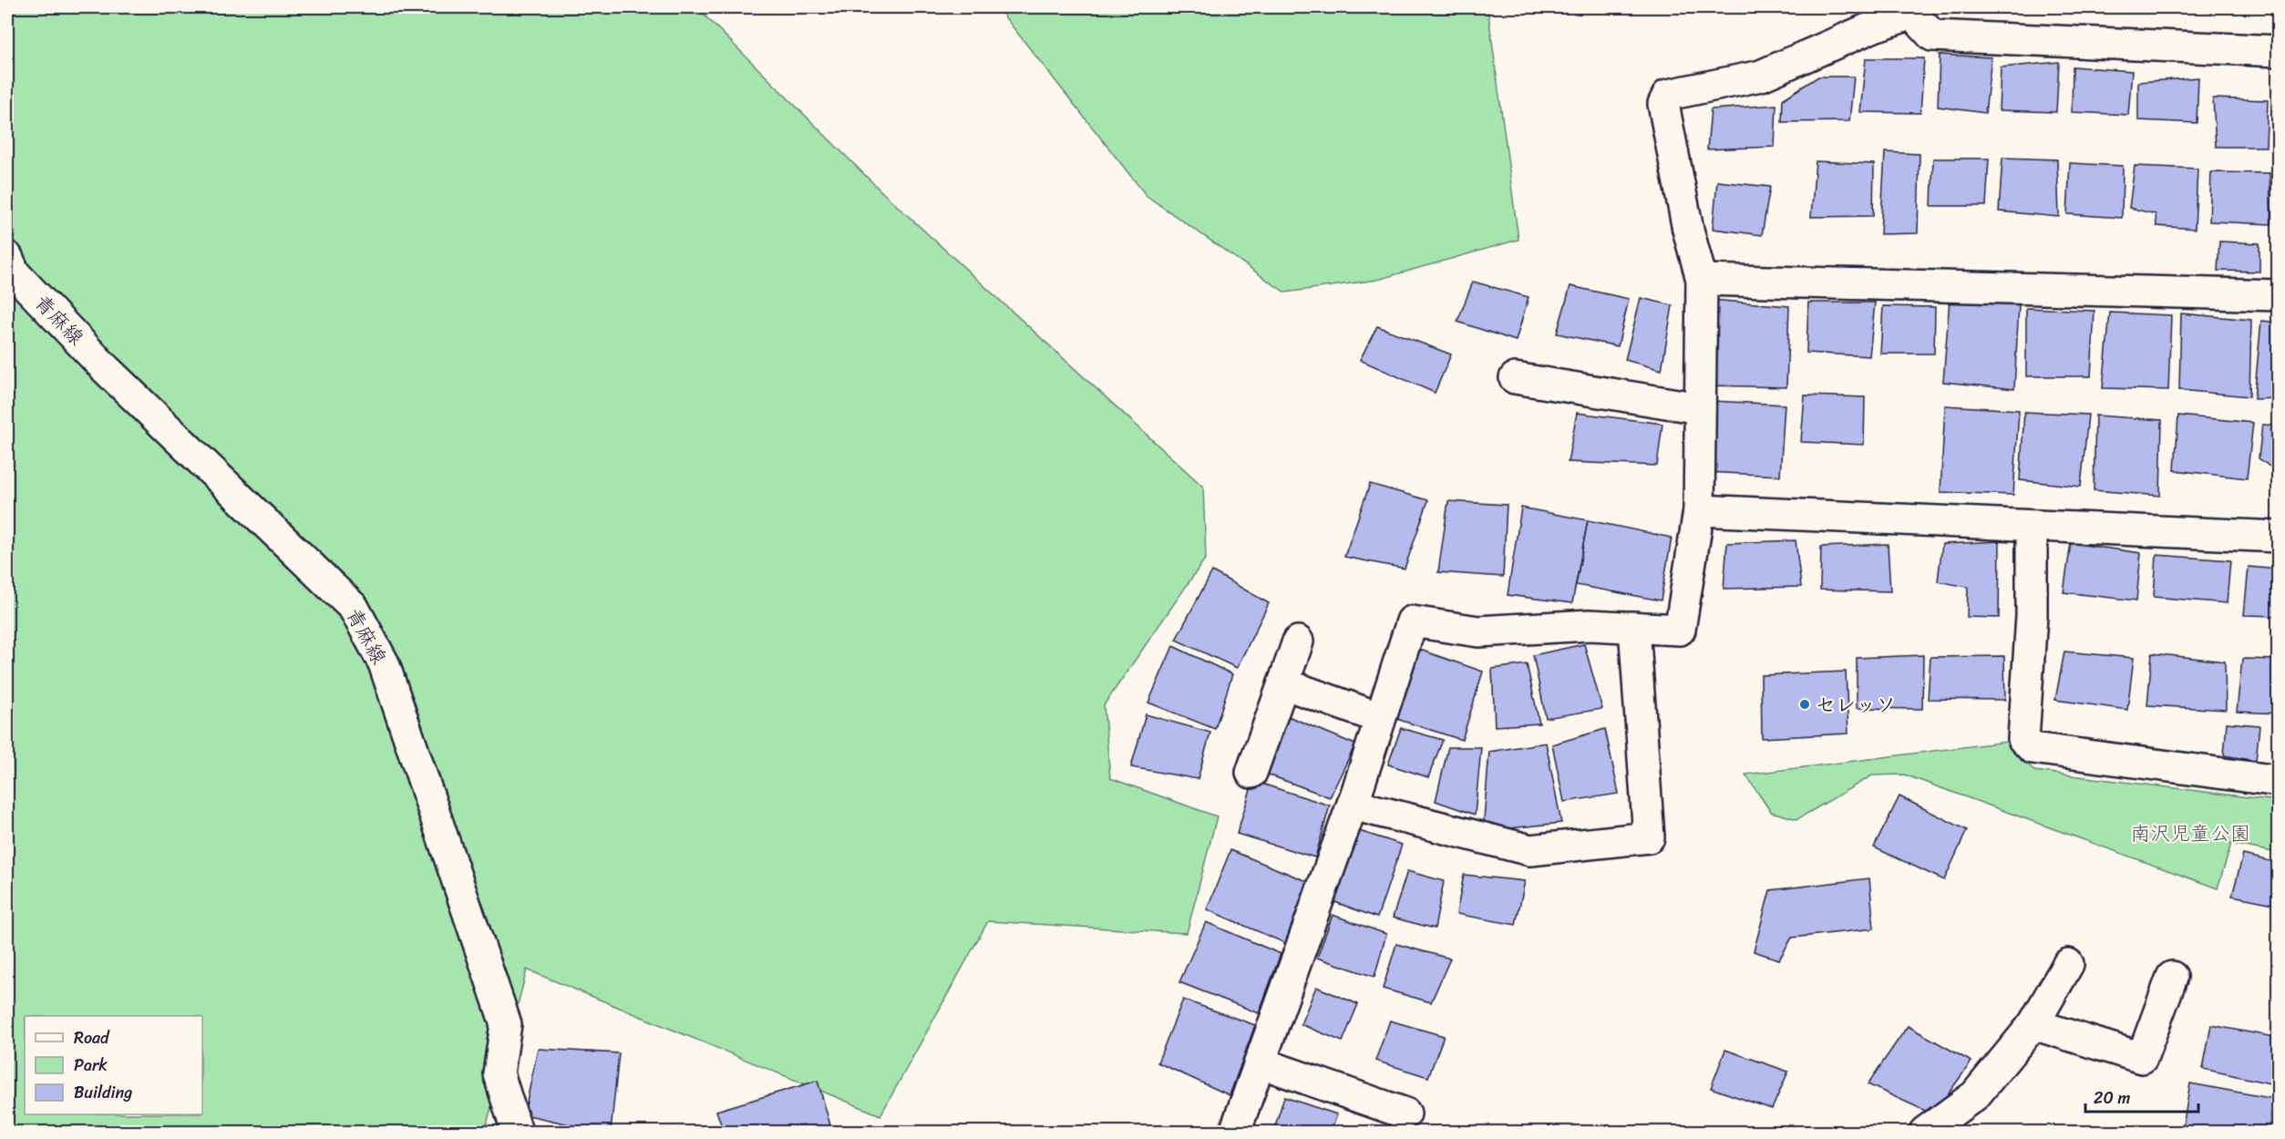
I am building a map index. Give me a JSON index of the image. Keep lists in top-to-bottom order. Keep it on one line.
{"streets":{"street":["青麻線"]},"parks":["南沢児童公園"],"places":["セレッソ"],"legend":["Road","Park","Building"],"scale_bar":"20 m"}
